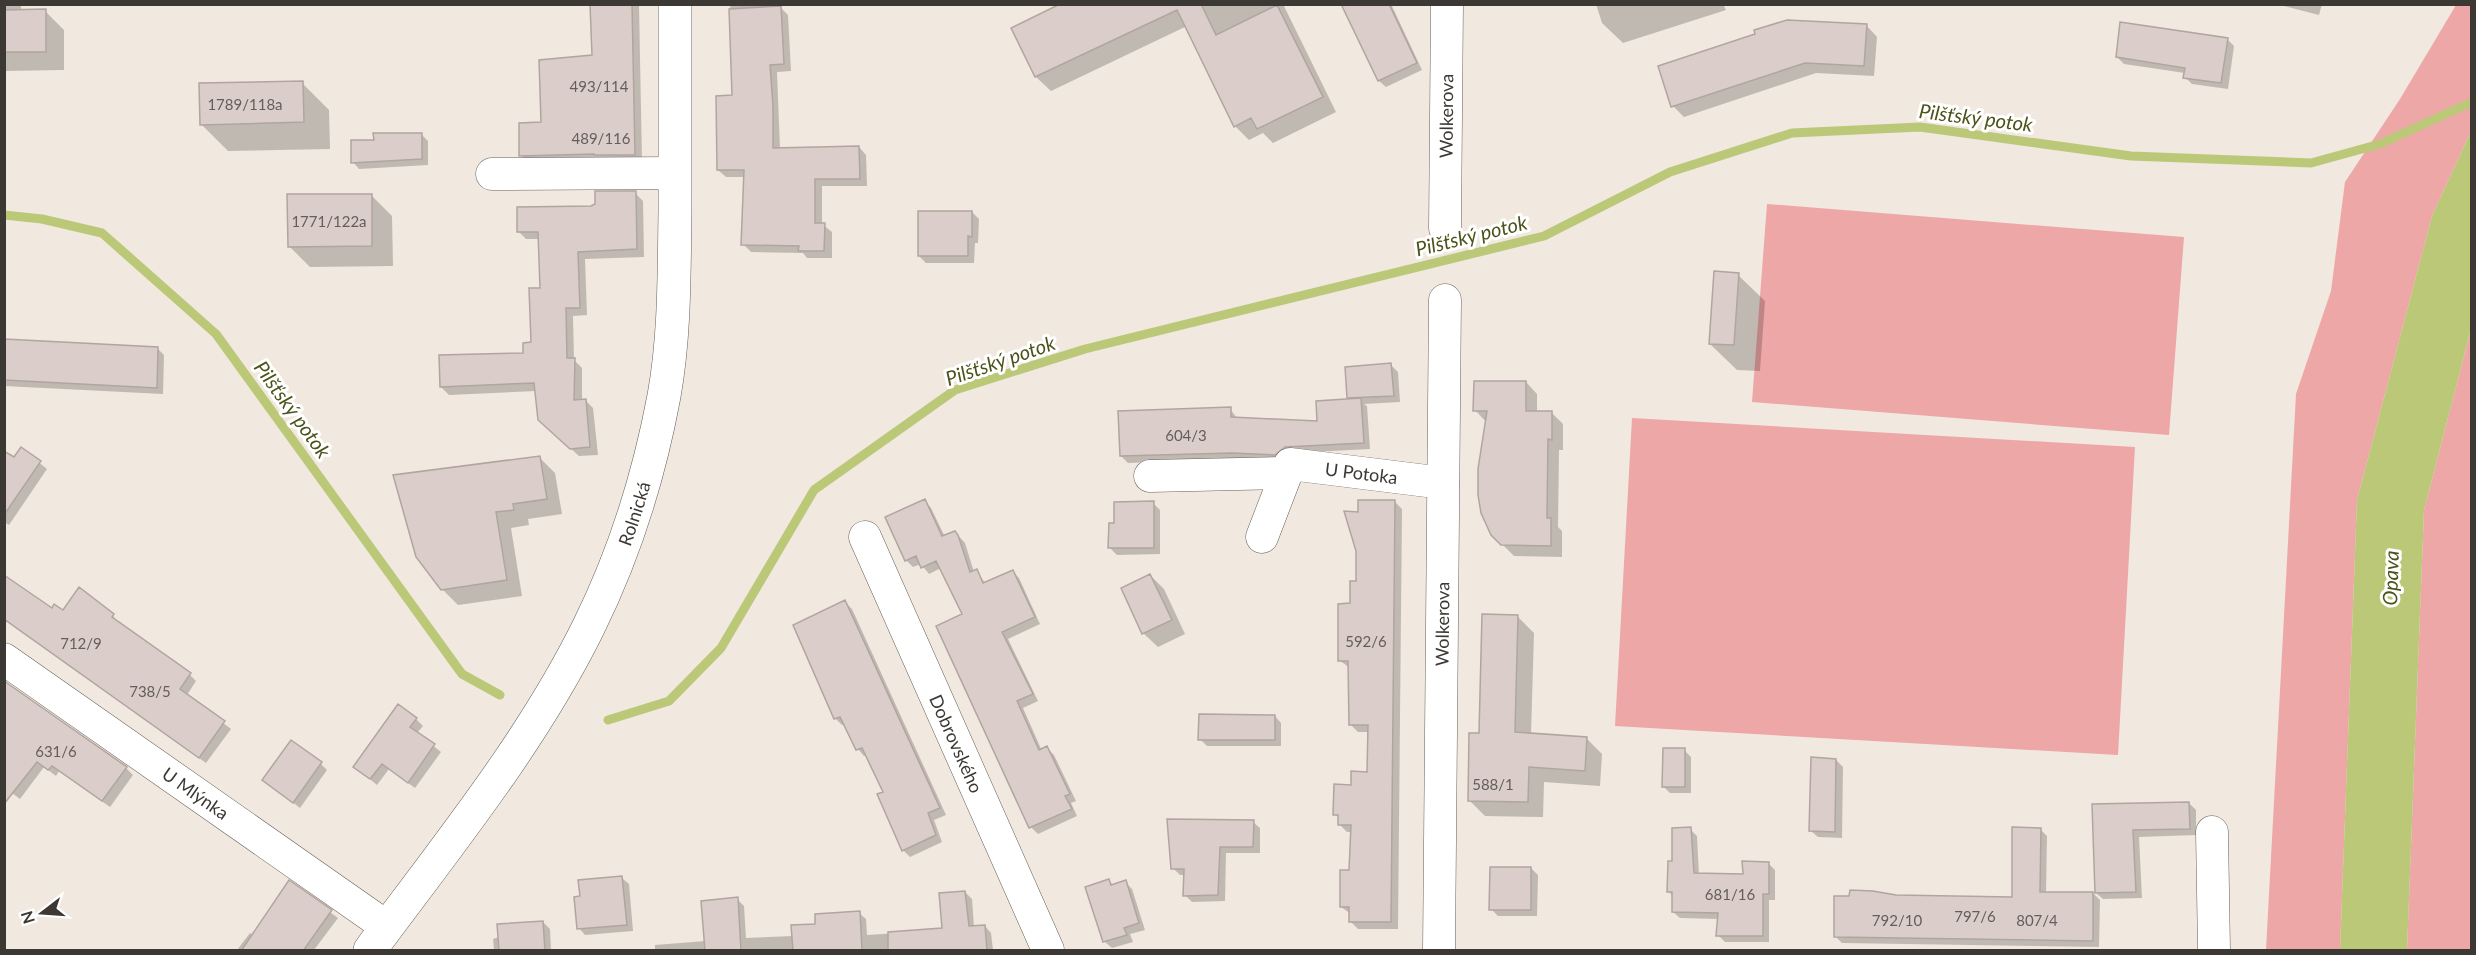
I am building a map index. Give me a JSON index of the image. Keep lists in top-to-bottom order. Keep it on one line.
{"streets":{"street":["Wolkerova","U Potoka","Rolnická","Dobrovského","U Mlýnka"]},"crossings":[["Wolkerova","U Potoka"],["Rolnická","U Mlýnka"]],"water":["Pilšťský potok","Opava"],"house_numbers":["493/114","1789/118a","489/116","1771/122a","604/3","592/6","712/9","738/5","631/6","588/1","681/16","797/6","792/10","807/4"],"north":"left"}
